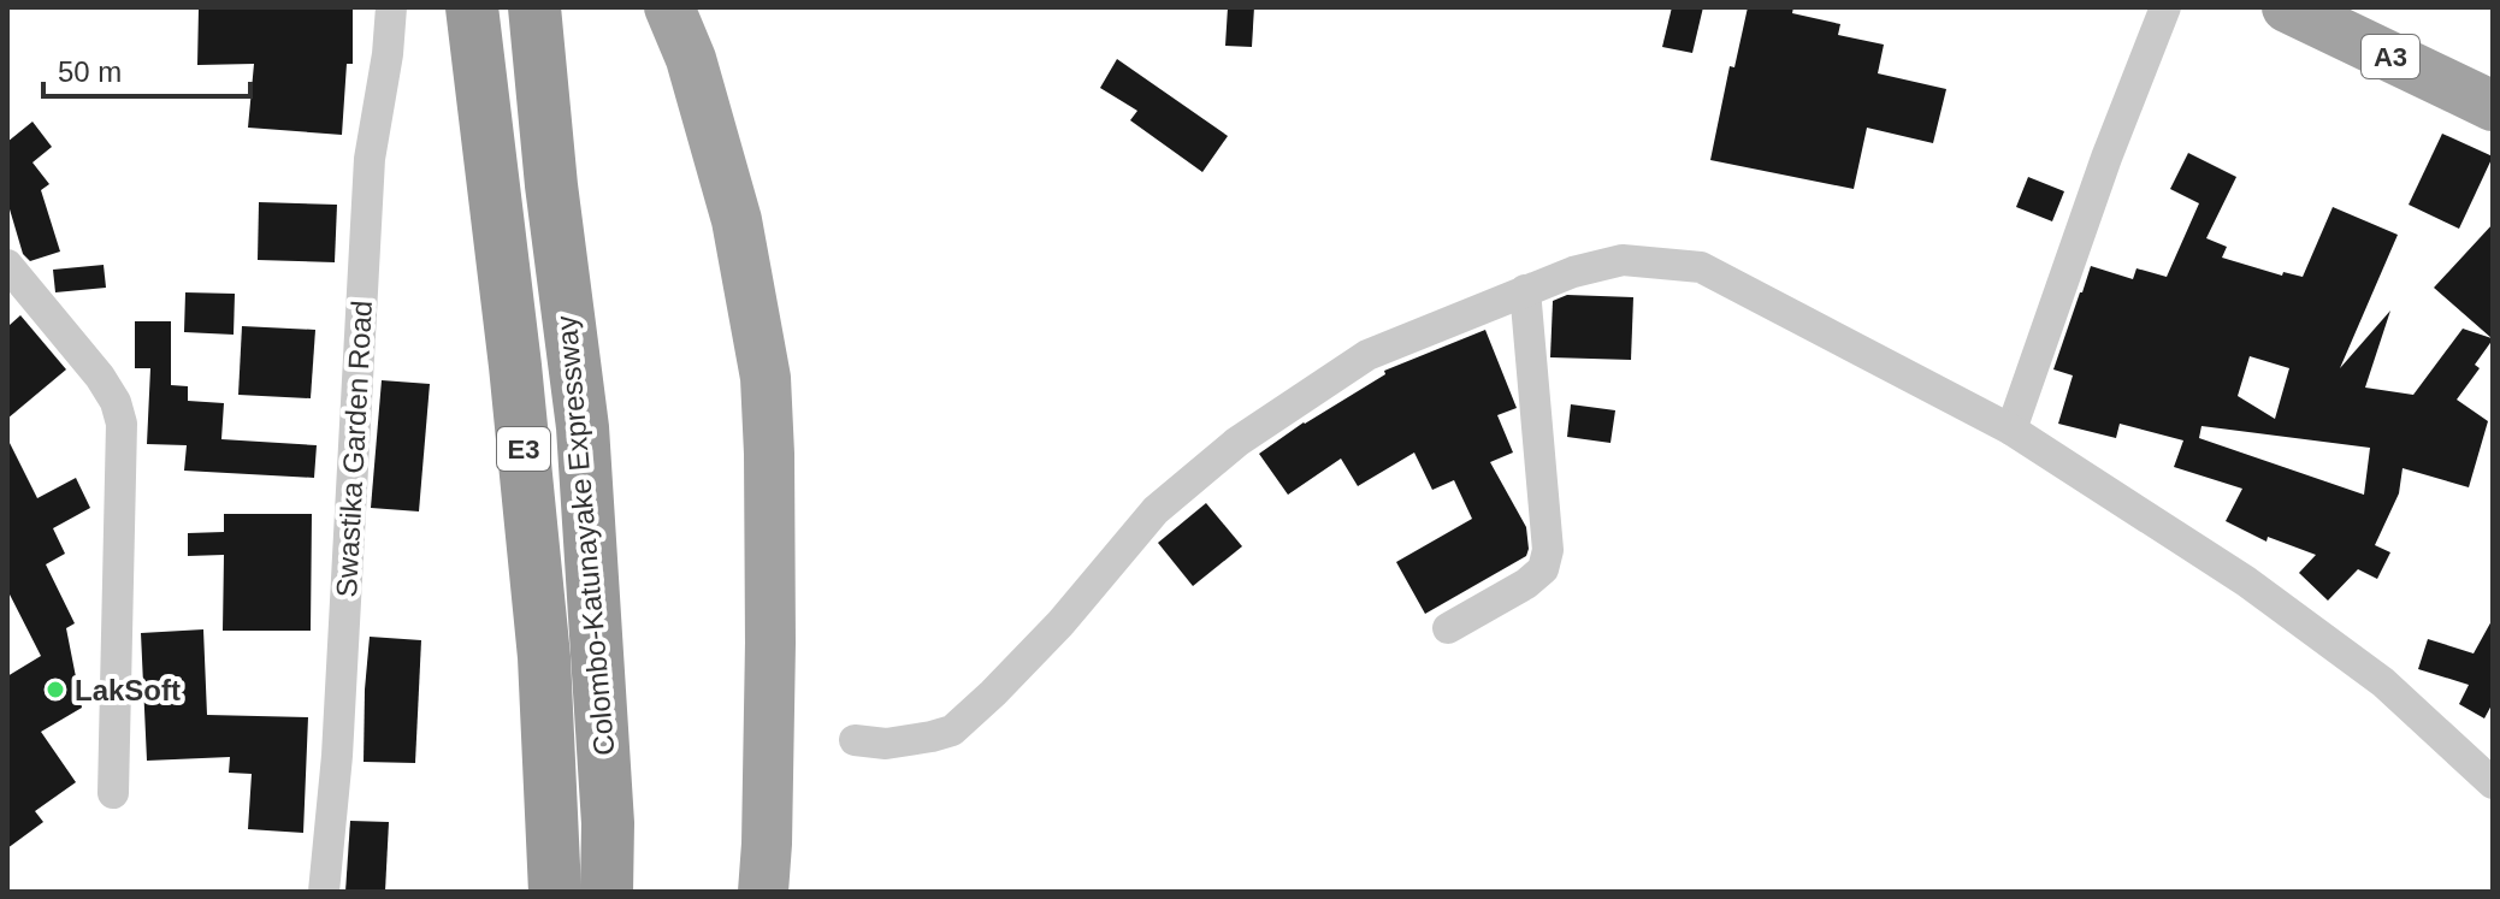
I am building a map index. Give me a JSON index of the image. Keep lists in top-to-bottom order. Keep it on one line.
{"streets":{"highway":["A3","E3","Colombo-Katunayake Expressway"],"street":["Swastika Garden Road"]},"places":["LakSoft"],"scale_bar":"50 m"}
